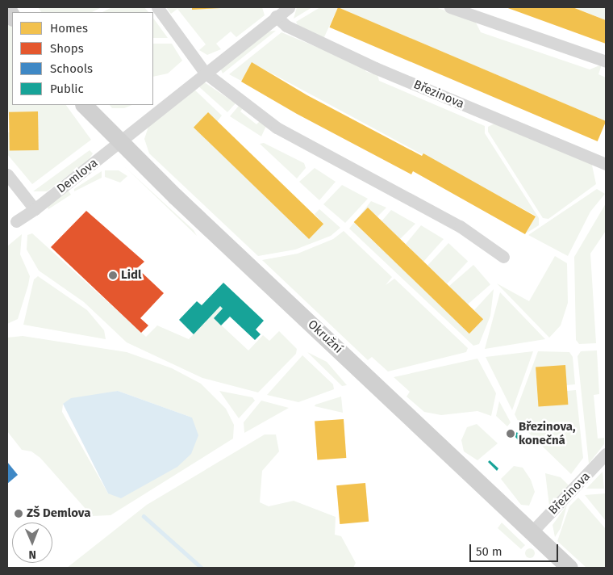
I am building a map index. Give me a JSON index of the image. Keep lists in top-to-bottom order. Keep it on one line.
{"streets":{"street":["Březinova","Demlova","Okružní"]},"crossings":[["Březinova","Okružní"],["Demlova","Okružní"]],"places":["Lidl","Březinova, konečná","ZŠ Demlova"],"legend":["Homes","Shops","Schools","Public"],"scale_bar":"50 m","north":"bottom"}
